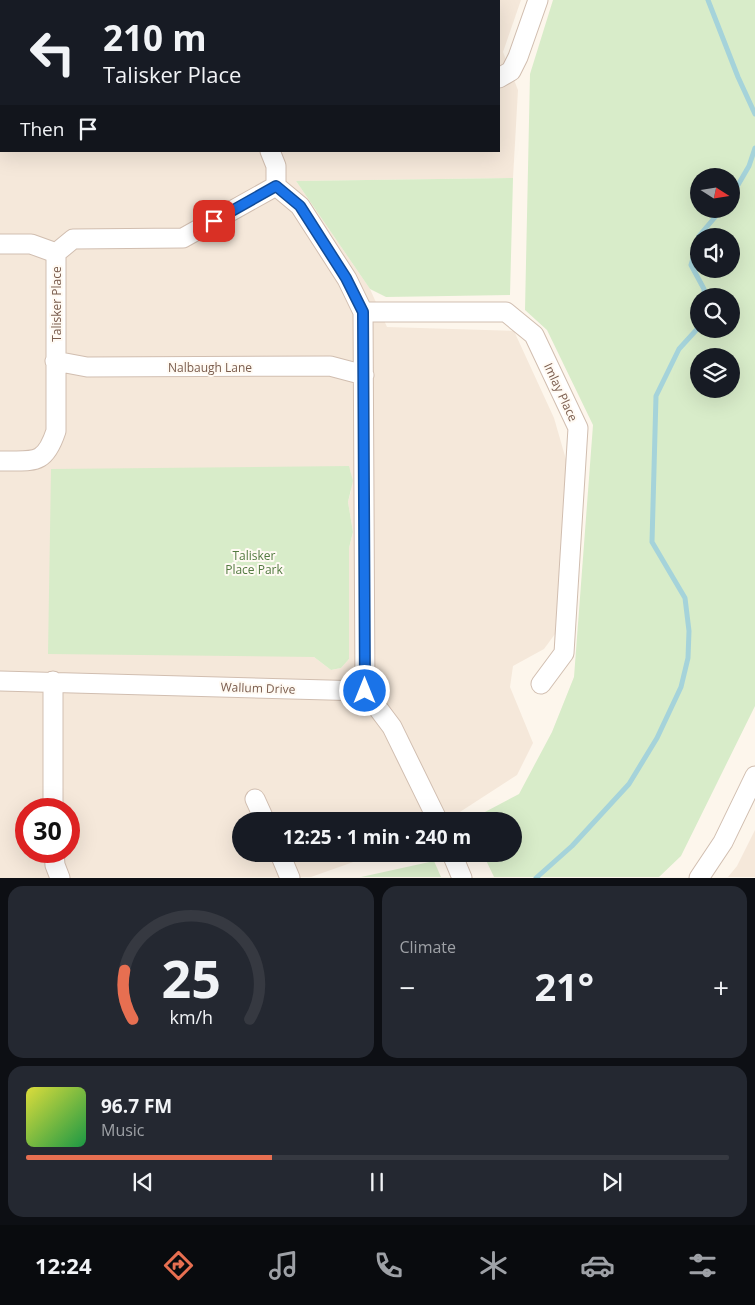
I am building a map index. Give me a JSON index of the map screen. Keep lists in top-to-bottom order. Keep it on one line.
{"streets":{"street":["Talisker Place","Nalbaugh Lane","Imlay Place","Wallum Drive"]},"crossings":[["Talisker Place","Nalbaugh Lane"]],"parks":["Talisker Place Park"],"north":"right","page":{"turn":["210 m","Talisker Place"],"then":"Then","limit":"30","trip":"12:25 · 1 min · 240 m","tile":"Climate","heat":["−","21°","+"],"song":["96.7 FM","Music"],"tabs":"12:24","gauge":["25","km/h"]}}
